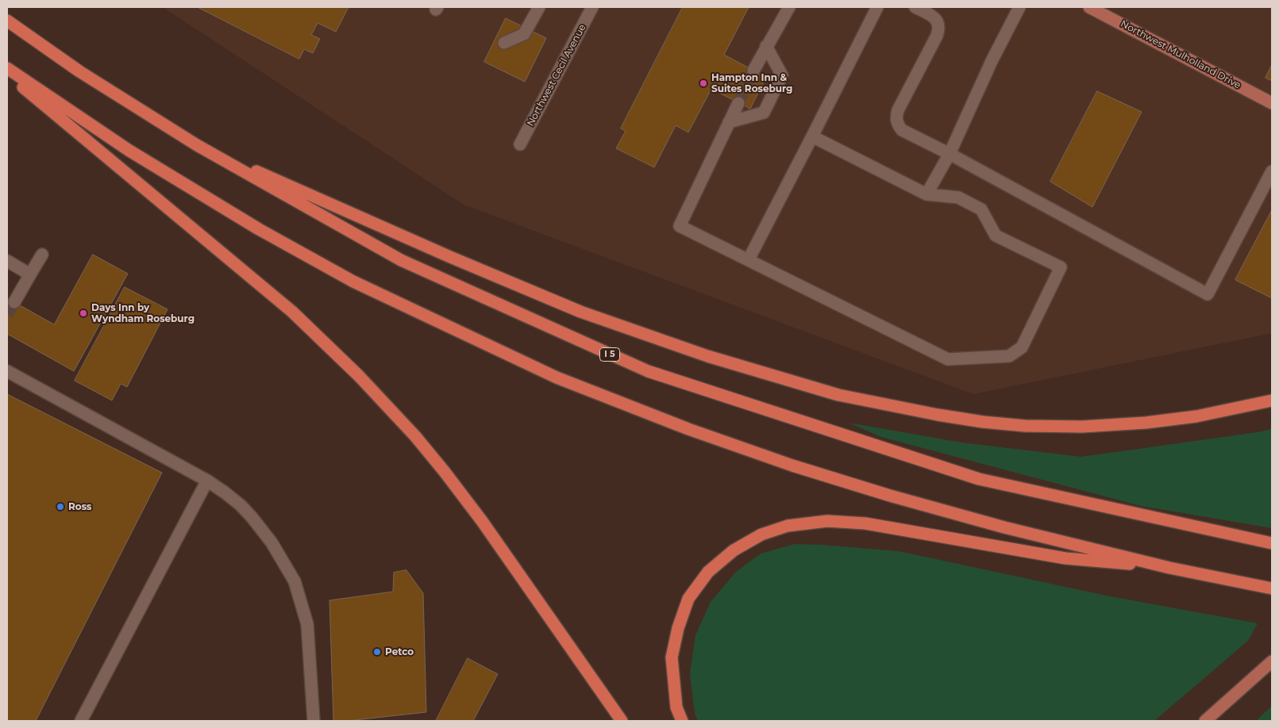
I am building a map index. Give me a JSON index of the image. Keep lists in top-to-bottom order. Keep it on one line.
{"streets":{"highway":["I 5"],"main road":["Northwest Mulholland Drive"],"street":["Northwest Cecil Avenue"]},"places":["Hampton Inn & Suites Roseburg","Days Inn by Wyndham Roseburg","Ross","Petco"]}
